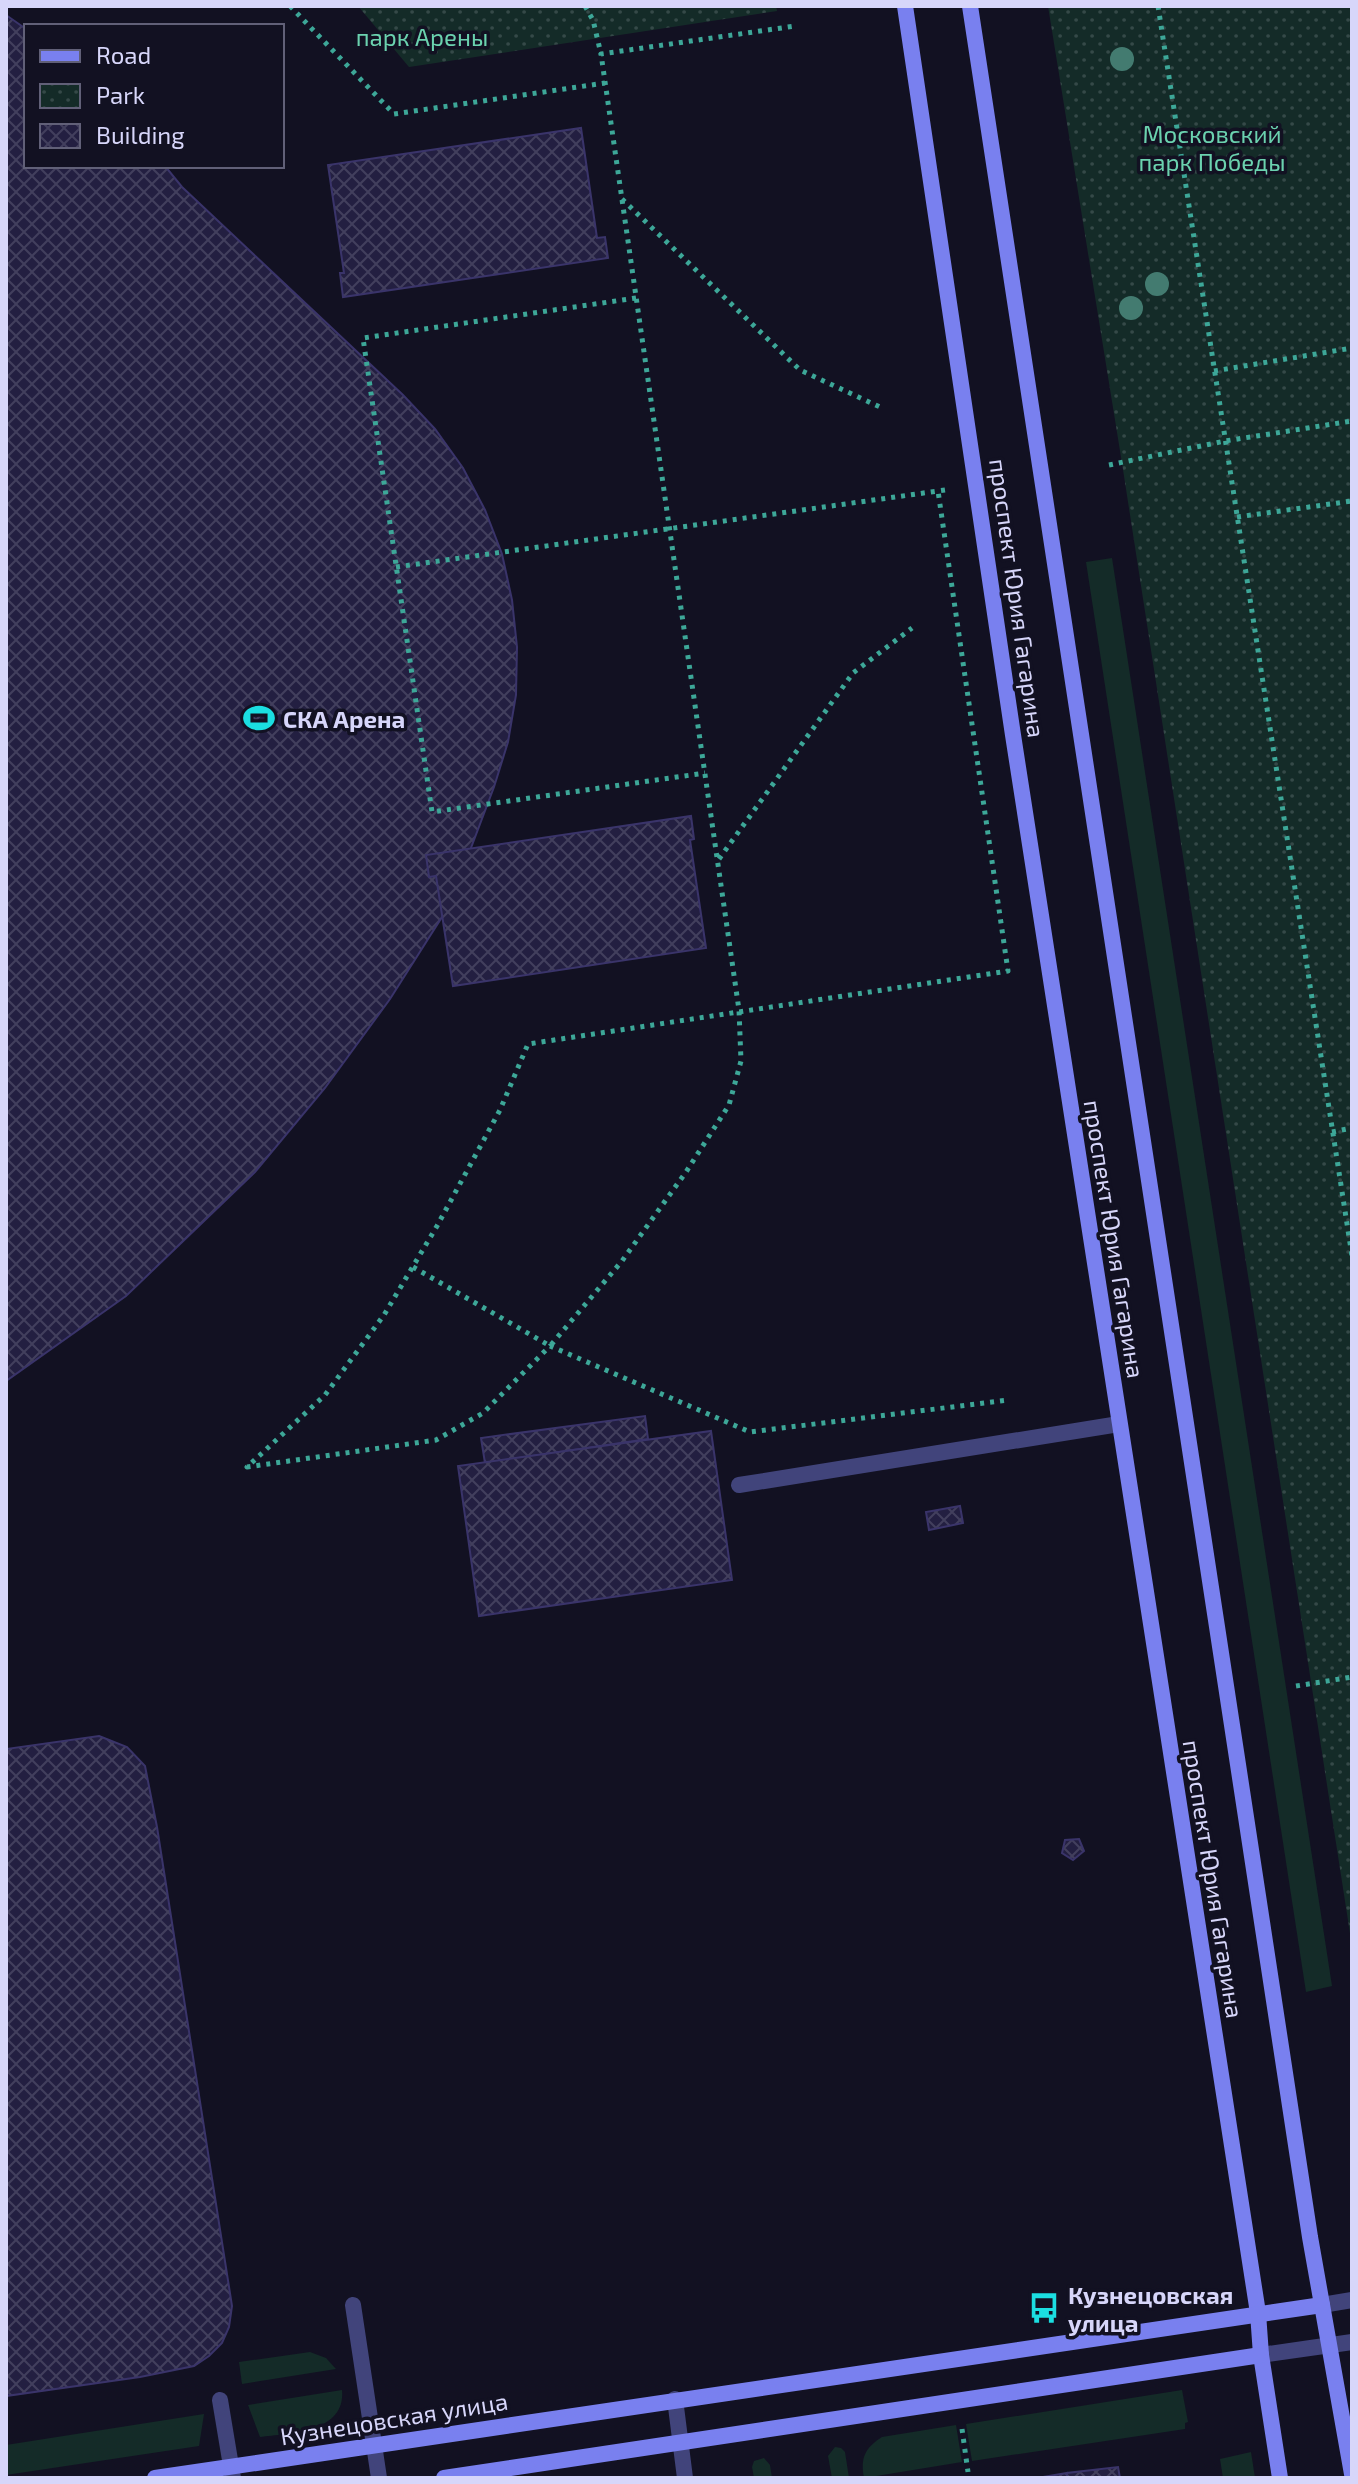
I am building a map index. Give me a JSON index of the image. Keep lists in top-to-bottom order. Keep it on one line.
{"streets":{"main road":["проспект Юрия Гагарина","Кузнецовская улица"]},"crossings":[["проспект Юрия Гагарина","Кузнецовская улица"]],"parks":["парк Арены","Московский парк Победы"],"places":{"sports":["СКА Арена"],"bus stop":["Кузнецовская улица"]},"legend":["Road","Park","Building"]}
